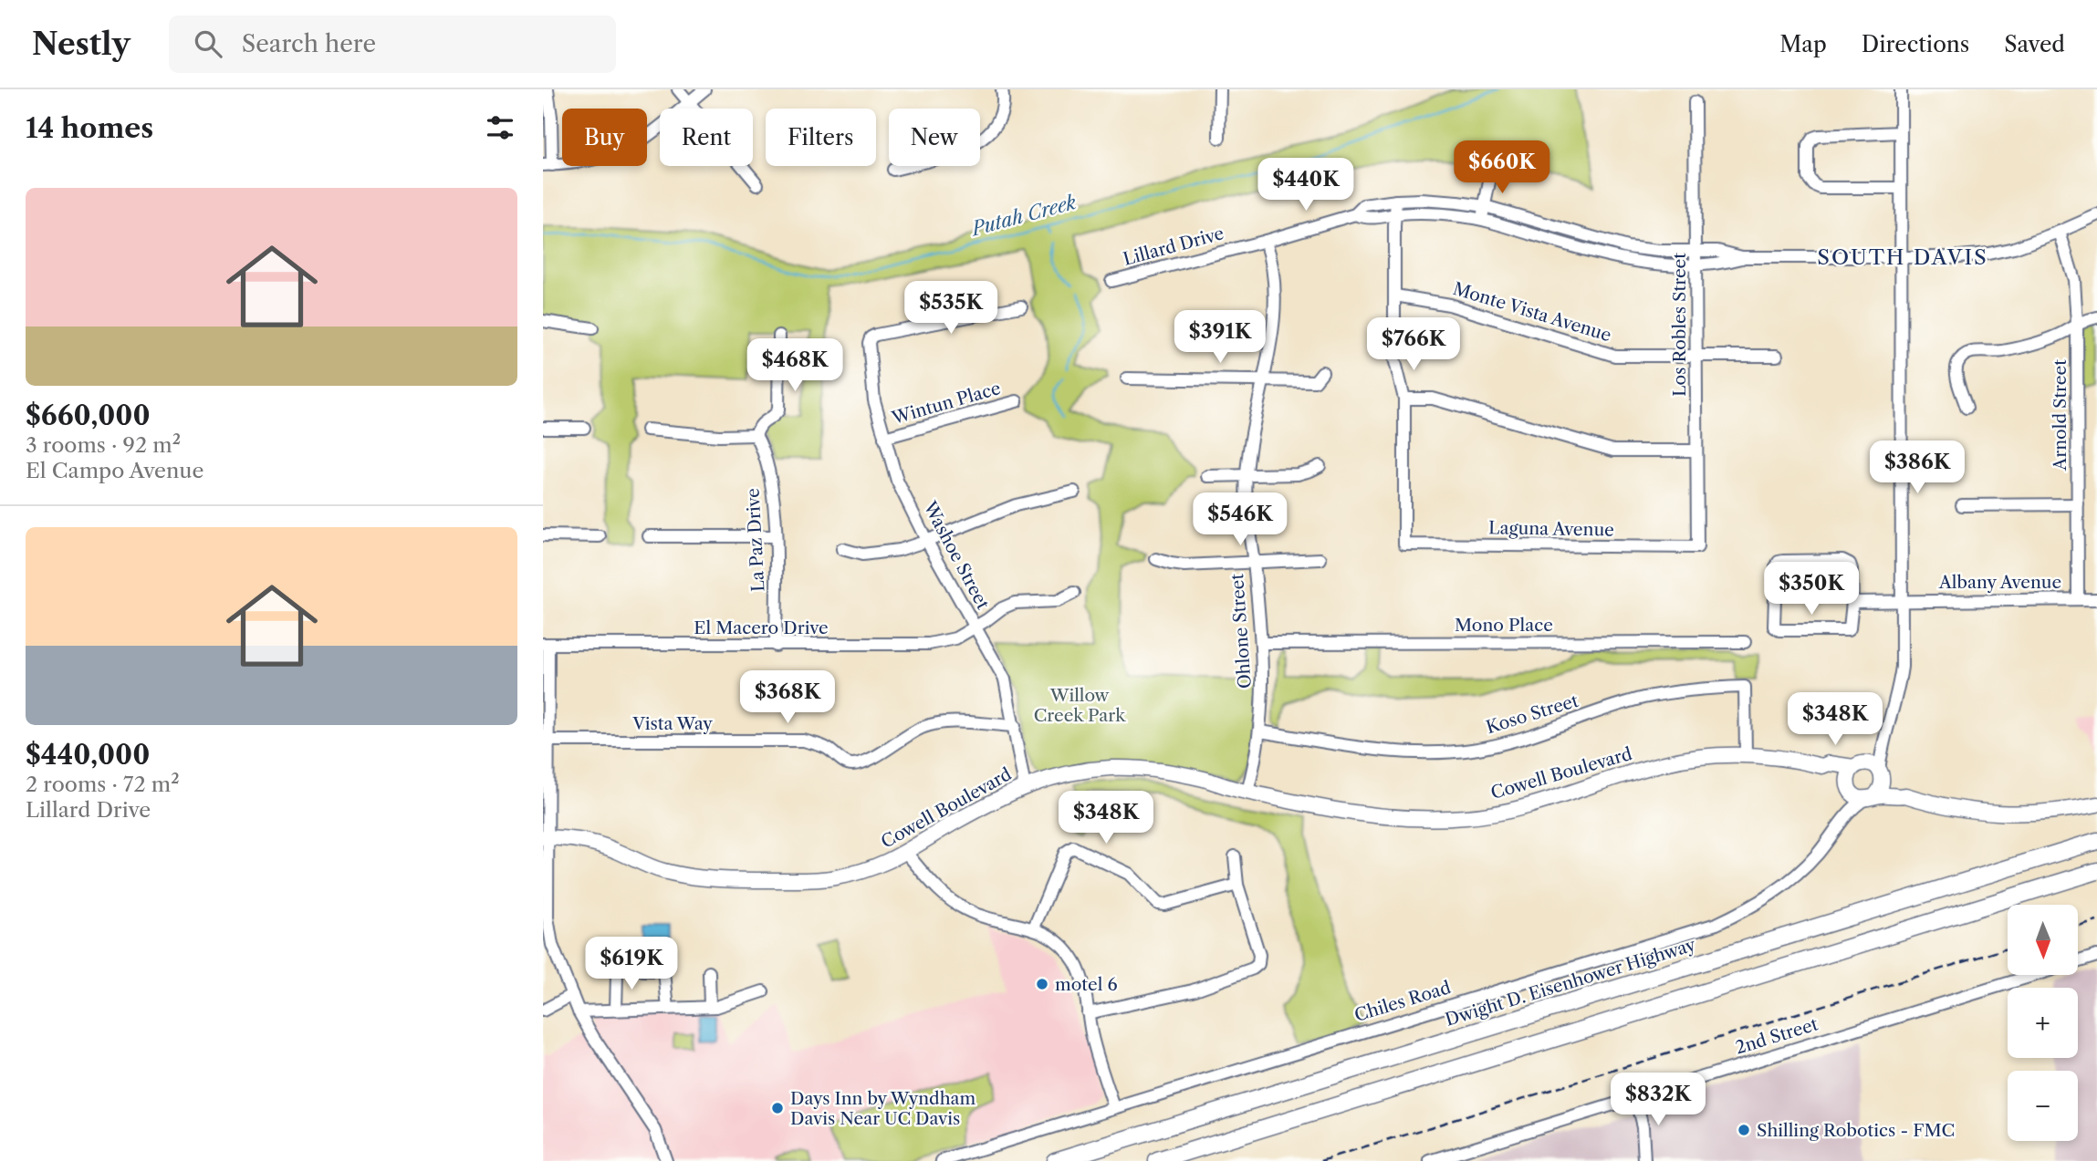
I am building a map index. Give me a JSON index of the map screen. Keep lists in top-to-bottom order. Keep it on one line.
{"streets":{"highway":["Dwight D. Eisenhower Highway"],"main road":["Cowell Boulevard"],"street":["Lillard Drive","Monte Vista Avenue","Los Robles Street","Wintun Place","Arnold Street","Laguna Avenue","La Paz Drive","Washoe Street","Albany Avenue","Mono Place","El Macero Drive","Ohlone Street","Koso Street","Vista Way","Chiles Road","2nd Street"]},"crossings":[["Lillard Drive","Los Robles Street"],["Lillard Drive","Arnold Street"],["Lillard Drive","Ohlone Street"],["Monte Vista Avenue","Los Robles Street"],["Los Robles Street","Laguna Avenue"],["Wintun Place","Washoe Street"],["Arnold Street","Albany Avenue"],["La Paz Drive","El Macero Drive"],["Washoe Street","El Macero Drive"],["Washoe Street","Vista Way"],["Washoe Street","Cowell Boulevard"],["Mono Place","Ohlone Street"],["Ohlone Street","Koso Street"],["Ohlone Street","Cowell Boulevard"],["Koso Street","Cowell Boulevard"]],"districts":["SOUTH DAVIS"],"water":["Putah Creek"],"parks":["Willow Creek Park"],"places":["motel 6","Days Inn by Wyndham Davis Near UC Davis","Shilling Robotics - FMC"],"north":"bottom","page":{"header":"Nestly","search":"Search here","nav":["Map","Directions","Saved"],"heading":"14 homes","chip":["Buy","Rent","Filters","New"],"price":["$660K","$440K","$535K","$391K","$766K","$468K","$386K","$546K","$350K","$368K","$348K","$348K","$619K","$832K"],"list":[{"name":"$660,000","note":"3 rooms · 92 m² · El Campo Avenue"},{"name":"$440,000","note":"2 rooms · 72 m² · Lillard Drive"}],"map_buttons":["+","−"]}}
